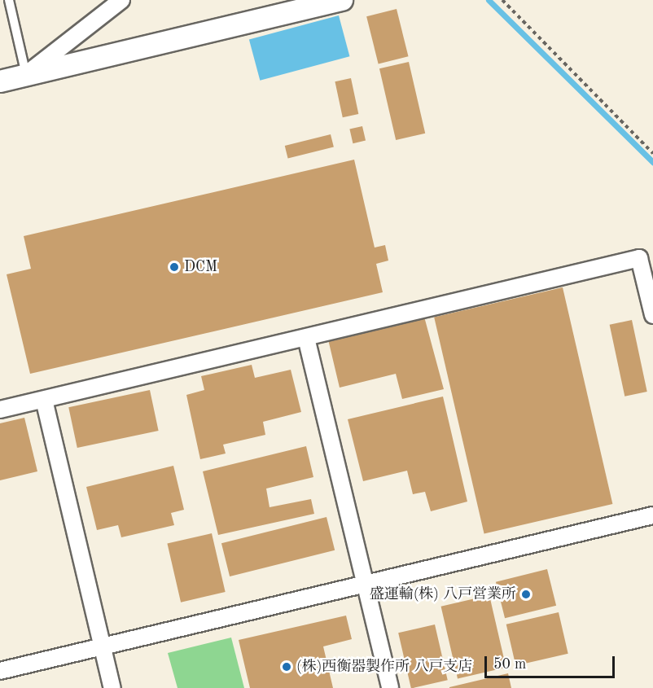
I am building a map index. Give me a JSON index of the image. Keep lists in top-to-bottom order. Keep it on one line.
{"places":["DCM","盛運輸(株) 八戸営業所","(株)西衡器製作所 八戸支店"],"scale_bar":"50 m"}
